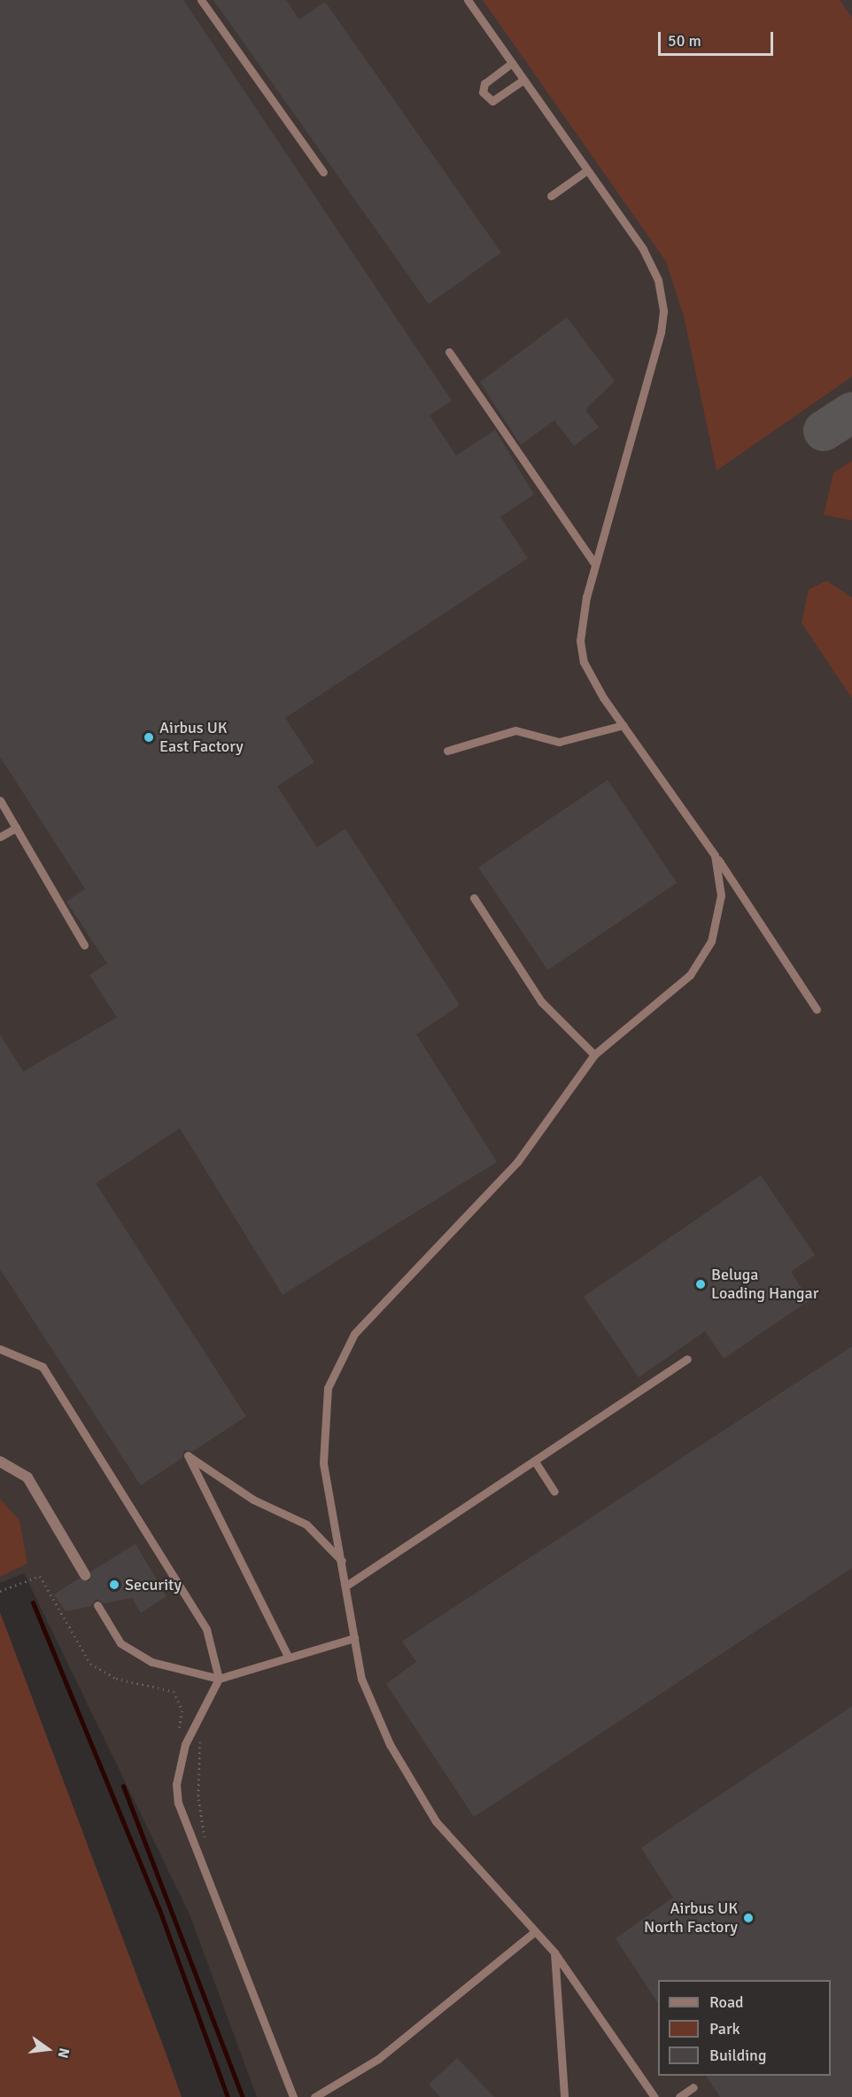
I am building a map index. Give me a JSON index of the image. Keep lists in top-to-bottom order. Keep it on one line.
{"places":["Airbus UK East Factory","Beluga Loading Hangar","Security","Airbus UK North Factory"],"legend":["Road","Park","Building"],"scale_bar":"50 m","north":"right"}
